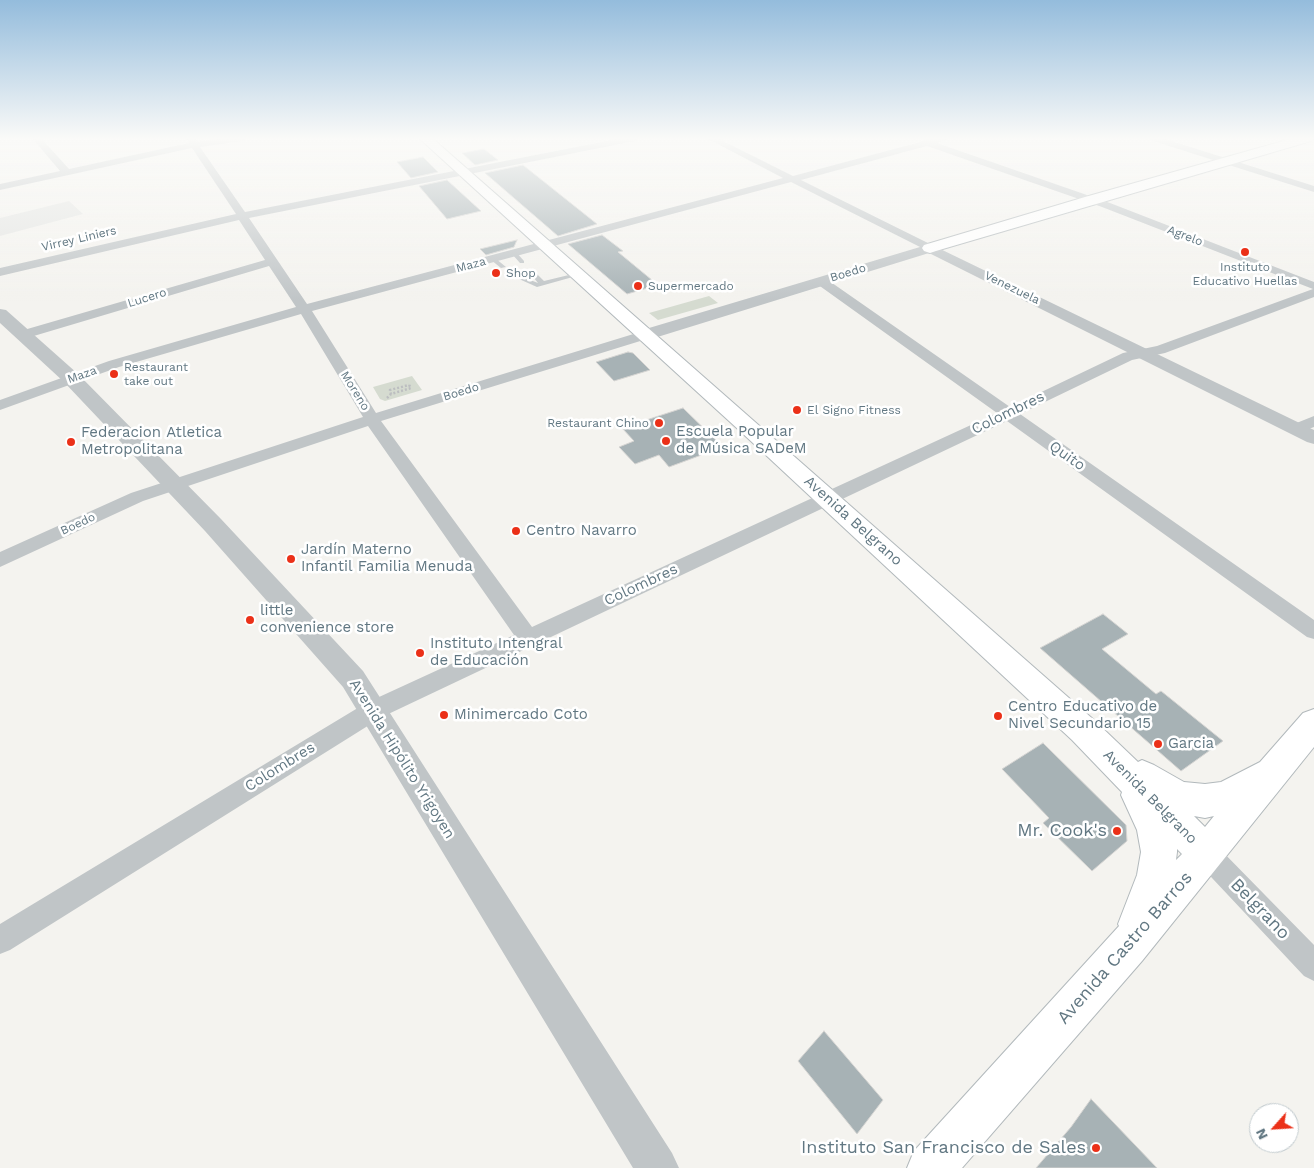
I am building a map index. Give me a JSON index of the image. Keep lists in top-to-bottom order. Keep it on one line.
{"streets":{"main road":["Avenida Belgrano","Avenida Castro Barros"],"street":["Agrelo","Virrey Liniers","Maza","Boedo","Venezuela","Lucero","Moreno","Colombres","Quito","Avenida Hipólito Yrigoyen","Belgrano"]},"crossings":[["Virrey Liniers","Moreno"],["Maza","Moreno"],["Maza","Avenida Belgrano"],["Maza","Avenida Hipólito Yrigoyen"],["Boedo","Venezuela"],["Boedo","Moreno"],["Boedo","Quito"],["Boedo","Avenida Belgrano"],["Boedo","Avenida Hipólito Yrigoyen"],["Venezuela","Colombres"],["Lucero","Moreno"],["Lucero","Avenida Hipólito Yrigoyen"],["Moreno","Colombres"],["Colombres","Quito"],["Colombres","Avenida Belgrano"],["Colombres","Avenida Hipólito Yrigoyen"],["Avenida Belgrano","Belgrano"],["Avenida Belgrano","Avenida Castro Barros"],["Belgrano","Avenida Castro Barros"]],"places":["Instituto Educativo Huellas","Shop","Supermercado","Restaurant take out","El Signo Fitness","Restaurant Chino","Escuela Popular de Música SADeM","Federacion Atletica Metropolitana","Centro Navarro","Jardín Materno Infantil Familia Menuda","little convenience store","Instituto Intengral de Educación","Minimercado Coto","Centro Educativo de Nivel Secundario 15","Garcia","Mr. Cook's","Instituto San Francisco de Sales"],"north":"bottom left"}
